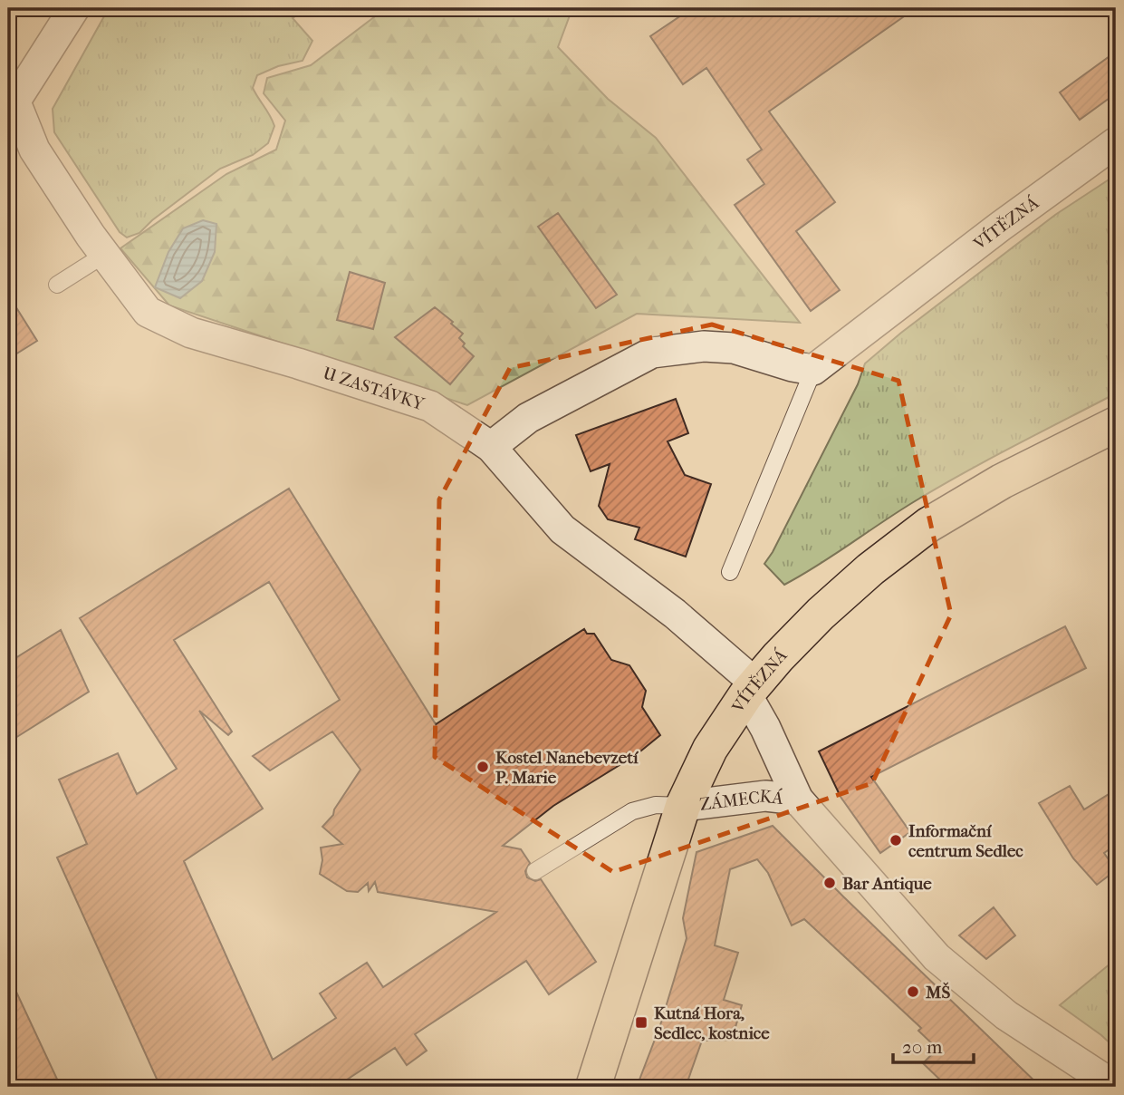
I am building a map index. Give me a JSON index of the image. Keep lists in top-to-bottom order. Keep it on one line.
{"streets":{"main road":["VÍTĚZNÁ"],"street":["U ZASTÁVKY","ZÁMECKÁ"]},"crossings":[["VÍTĚZNÁ","U ZASTÁVKY"],["VÍTĚZNÁ","ZÁMECKÁ"],["U ZASTÁVKY","ZÁMECKÁ"]],"places":{"other":["Kostel Nanebevzetí P. Marie","Informační centrum Sedlec","Bar Antique","MŠ"],"transit":["Kutná Hora, Sedlec, kostnice"]},"scale_bar":"20 m"}
